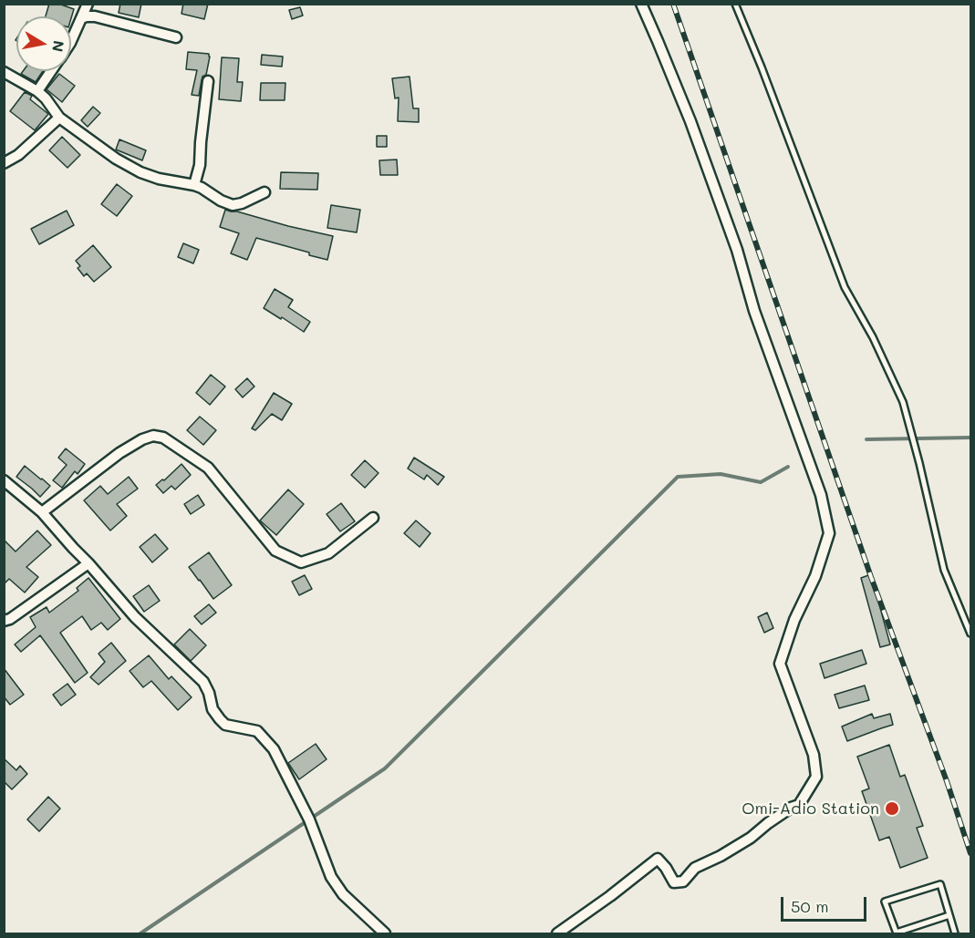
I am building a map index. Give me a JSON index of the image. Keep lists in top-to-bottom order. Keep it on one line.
{"places":["Omi-Adio Station"],"scale_bar":"50 m","north":"right"}
